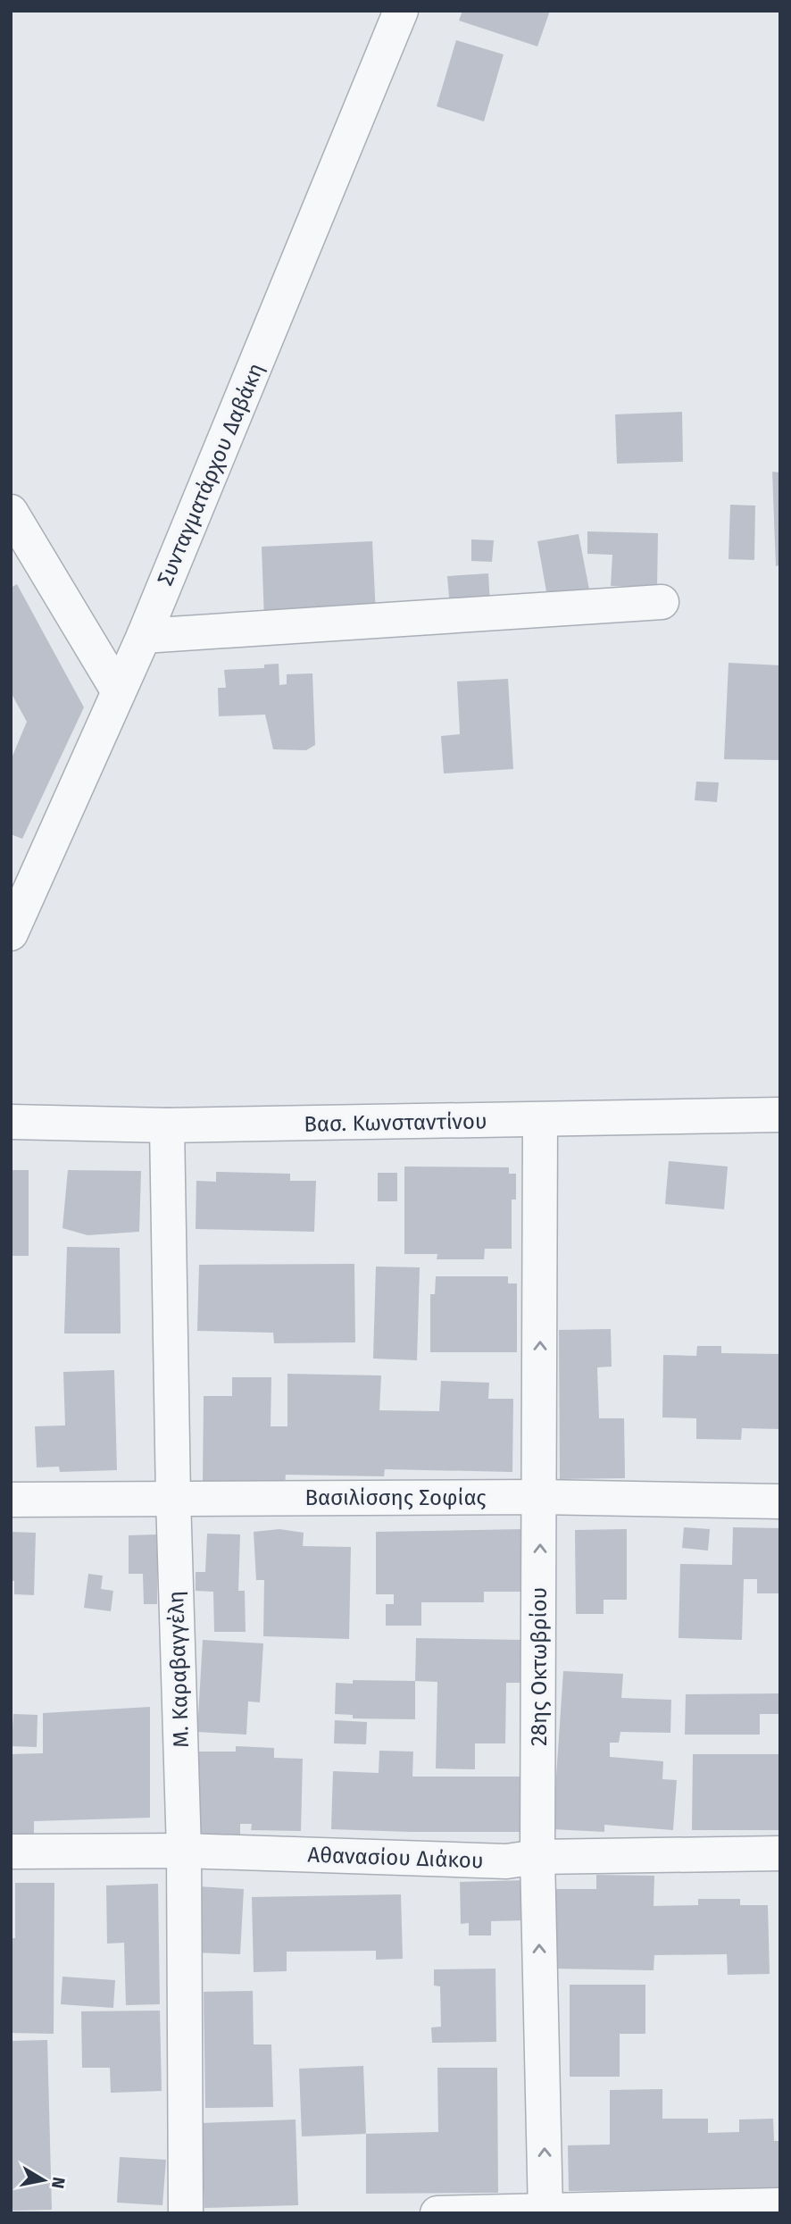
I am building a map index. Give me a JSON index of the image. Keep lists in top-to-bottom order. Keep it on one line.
{"streets":{"street":["Συνταγματάρχου Δαβάκη","Βασ. Κωνσταντίνου","Βασιλίσσης Σοφίας","28ης Οκτωβρίου","Μ. Καραβαγγέλη","Αθανασίου Διάκου"]},"crossings":[["Βασ. Κωνσταντίνου","28ης Οκτωβρίου"],["Βασ. Κωνσταντίνου","Μ. Καραβαγγέλη"],["Βασιλίσσης Σοφίας","28ης Οκτωβρίου"],["Βασιλίσσης Σοφίας","Μ. Καραβαγγέλη"],["28ης Οκτωβρίου","Αθανασίου Διάκου"],["Μ. Καραβαγγέλη","Αθανασίου Διάκου"]],"one_way":["28ης Οκτωβρίου"],"north":"right"}
